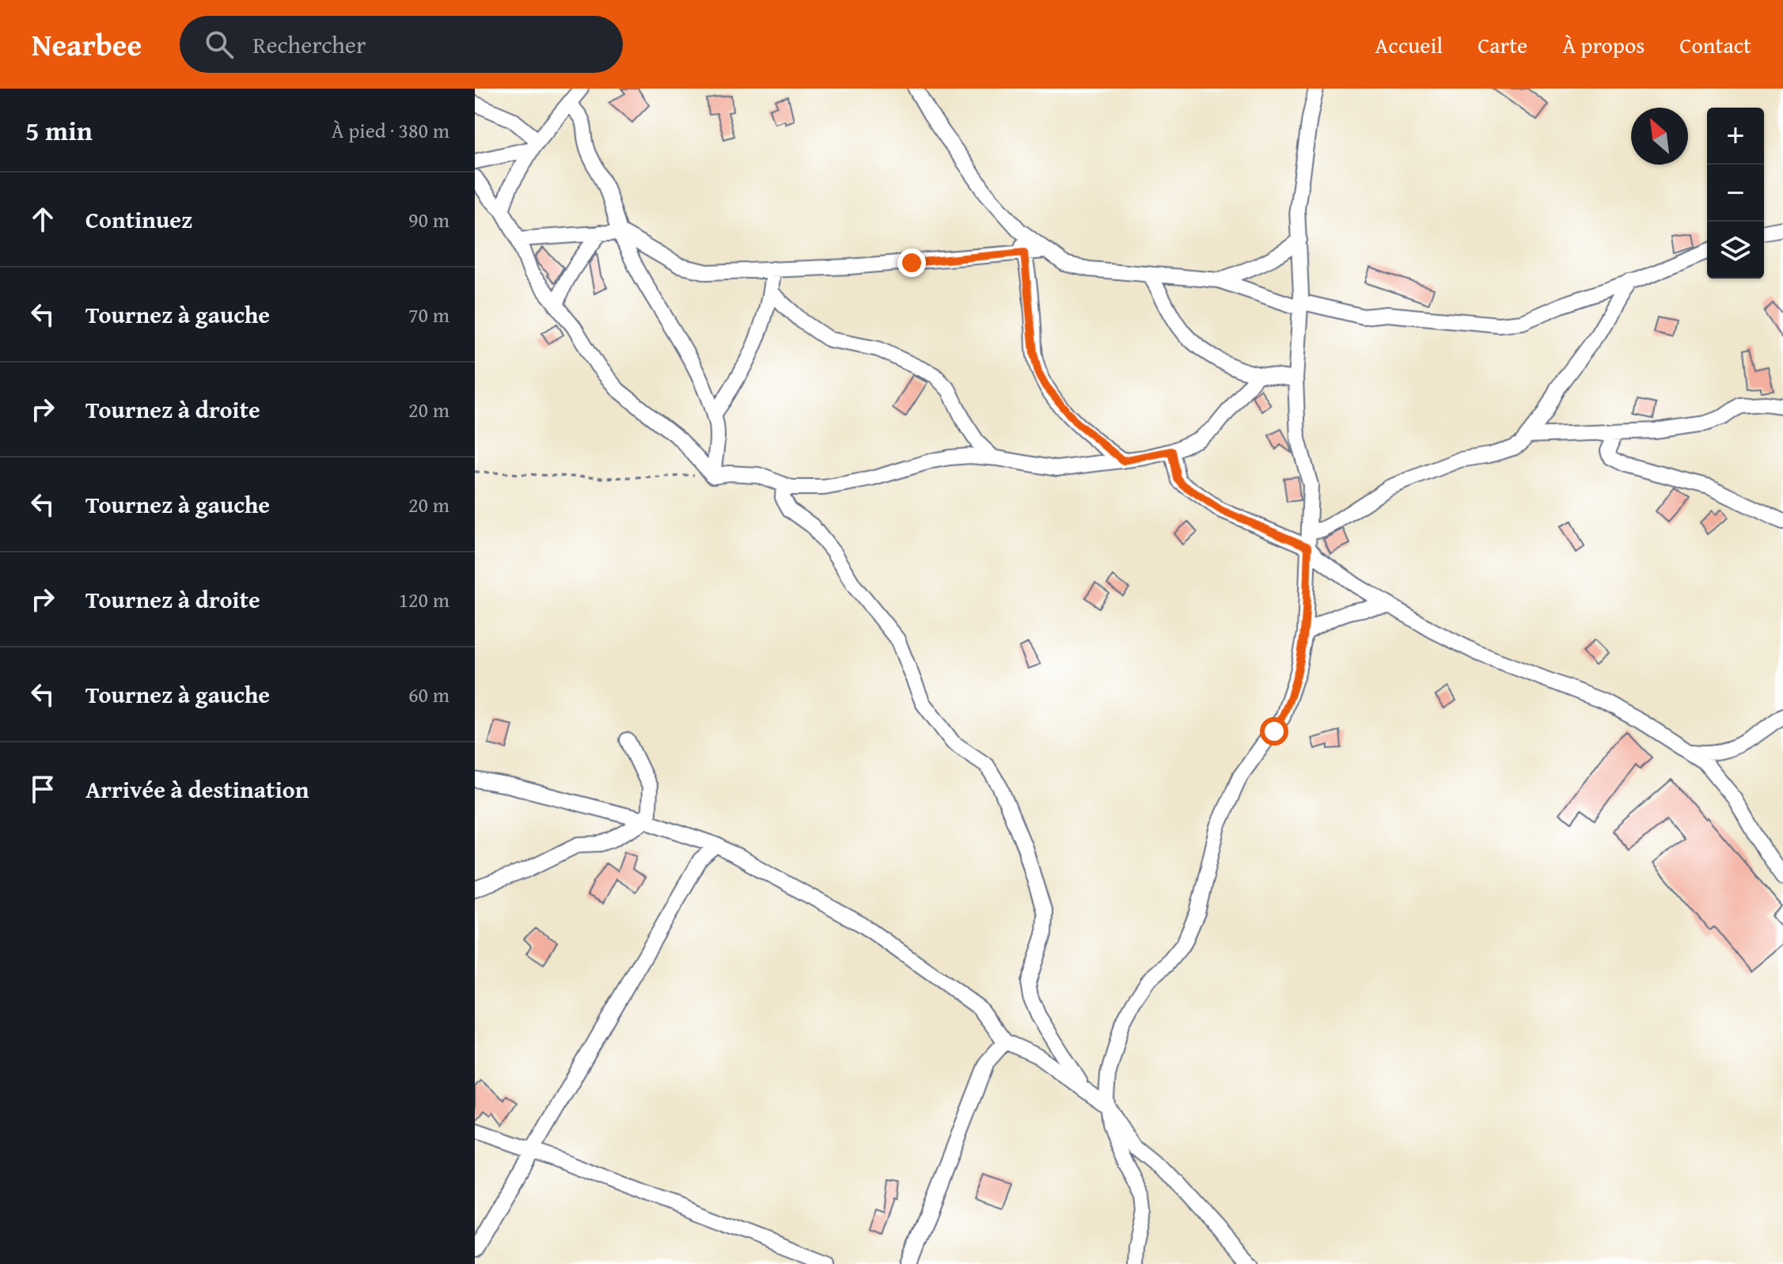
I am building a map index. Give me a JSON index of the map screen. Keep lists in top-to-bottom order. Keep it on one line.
{"north":"top left","page":{"header":"Nearbee","search":"Rechercher","nav":["Accueil","Carte","À propos","Contact"],"heading":["5 min","À pied · 380 m"],"map_buttons":["+","−"],"list":[["Continuez","90 m"],["Tournez à gauche","70 m"],["Tournez à droite","20 m"],["Tournez à gauche","20 m"],["Tournez à droite","120 m"],["Tournez à gauche","60 m"],"Arrivée à destination"]}}
